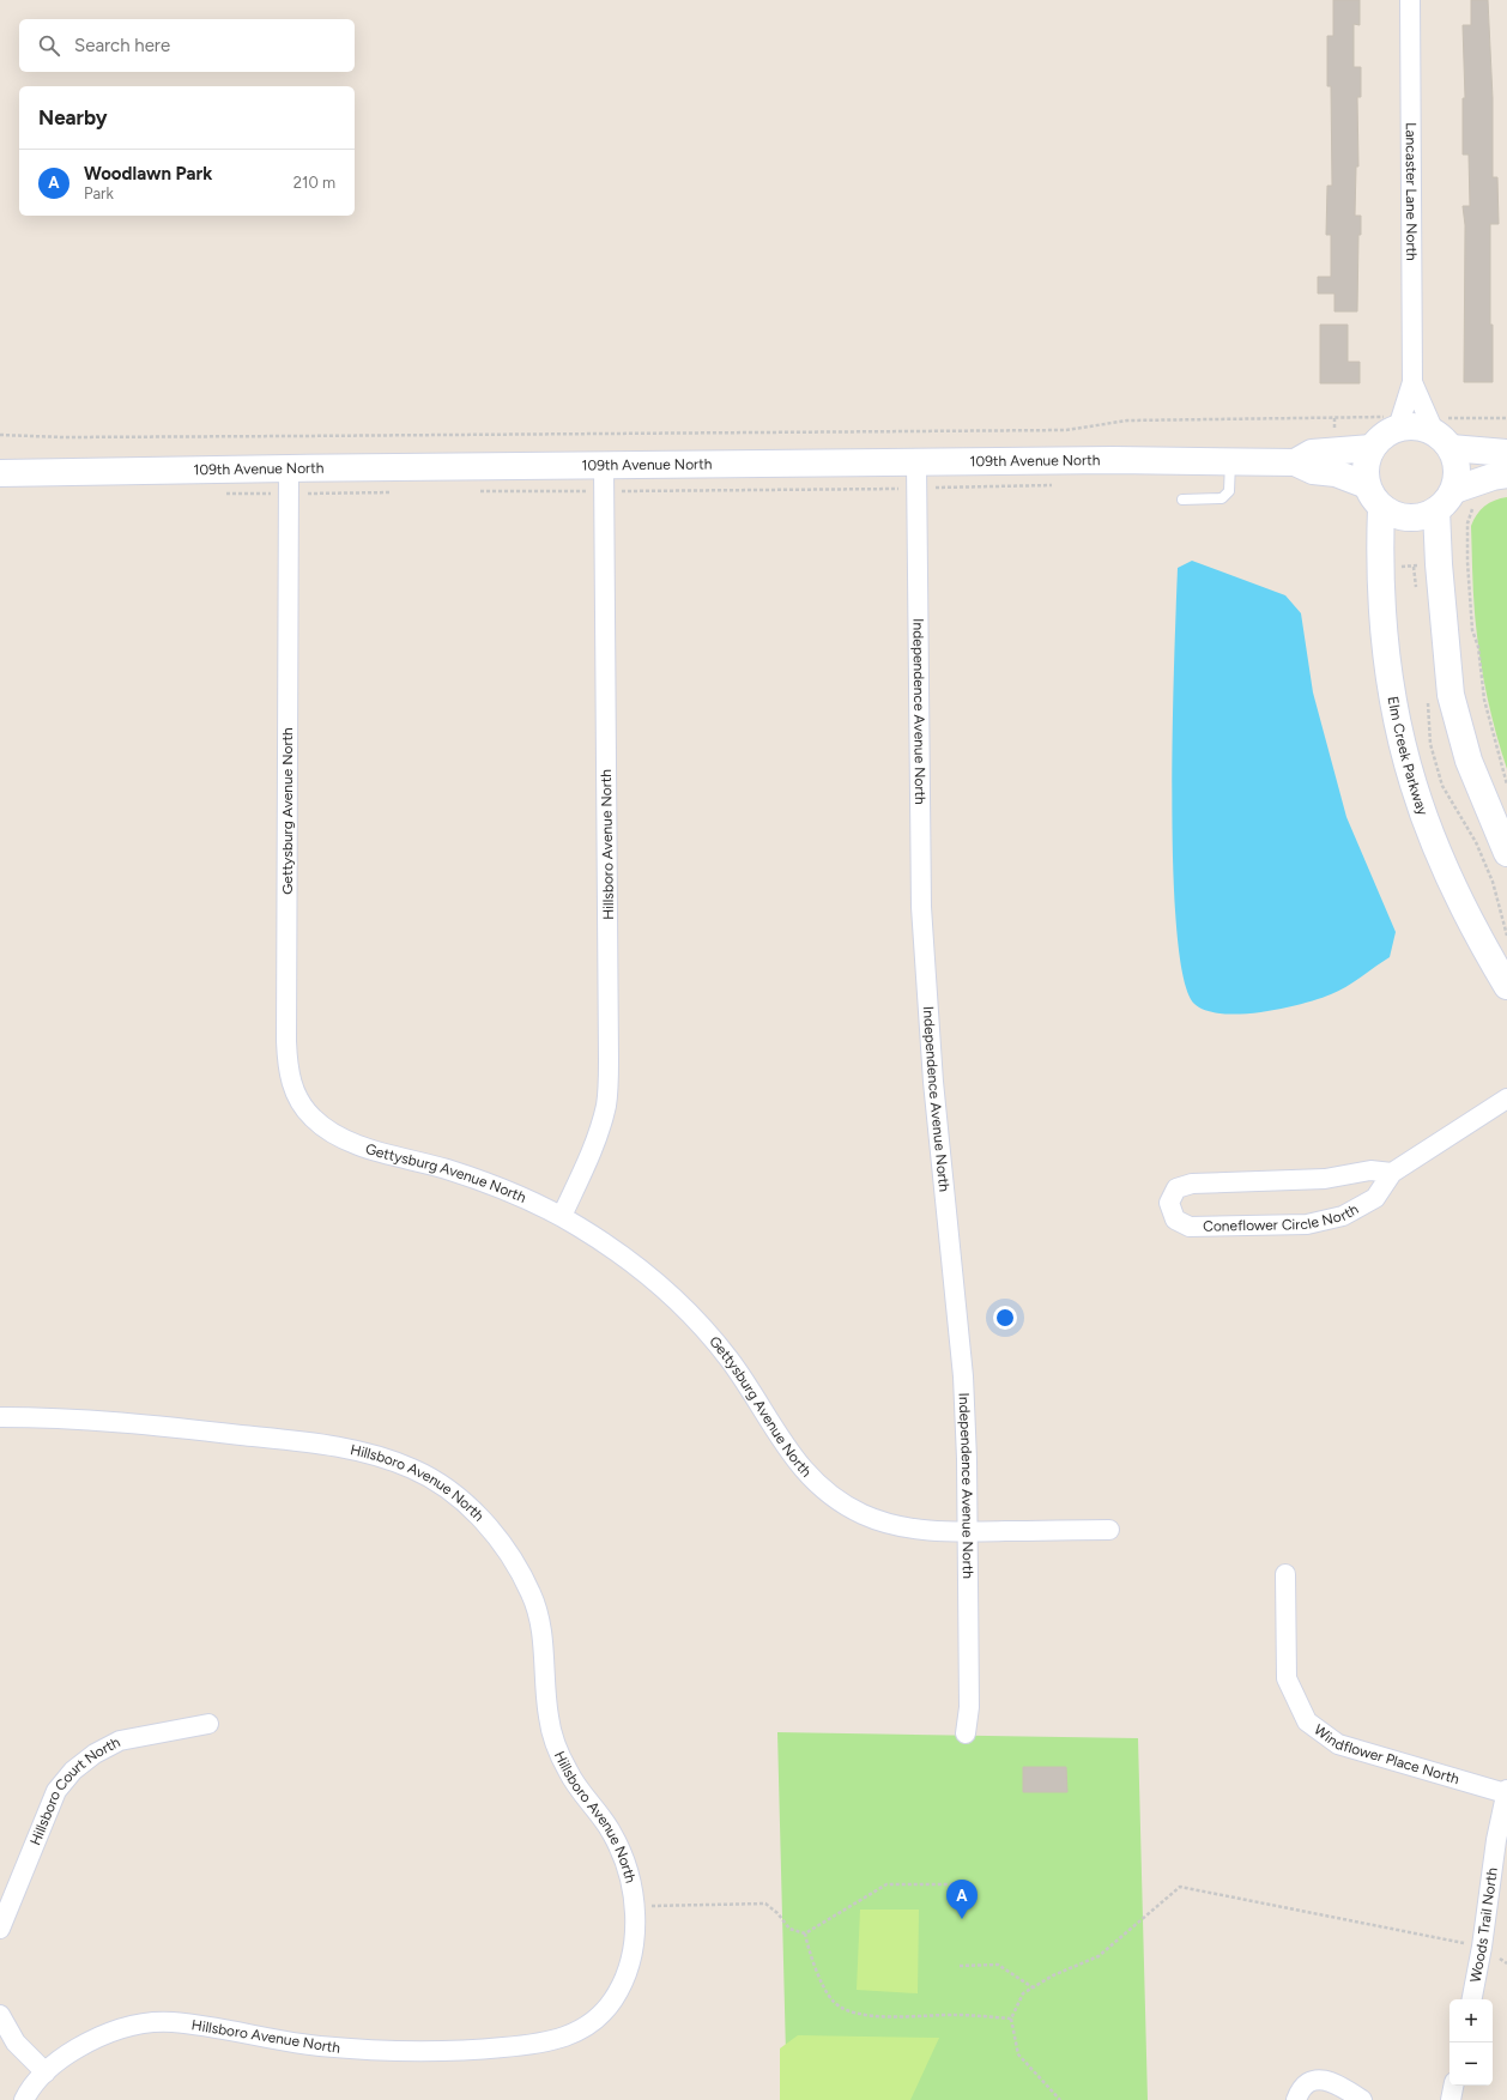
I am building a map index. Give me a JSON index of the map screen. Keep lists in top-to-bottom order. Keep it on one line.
{"streets":{"street":["Lancaster Lane North","109th Avenue North","Independence Avenue North","Elm Creek Parkway","Gettysburg Avenue North","Hillsboro Avenue North","Coneflower Circle North","Windflower Place North","Hillsboro Court North","Woods Trail North"]},"crossings":[["Lancaster Lane North","109th Avenue North"],["Lancaster Lane North","Elm Creek Parkway"],["109th Avenue North","Independence Avenue North"],["109th Avenue North","Elm Creek Parkway"],["109th Avenue North","Gettysburg Avenue North"],["109th Avenue North","Hillsboro Avenue North"],["Independence Avenue North","Gettysburg Avenue North"],["Gettysburg Avenue North","Hillsboro Avenue North"],["Windflower Place North","Woods Trail North"]],"page":{"search":"Search here","heading":"Nearby","list":[{"mark":"A","name":"Woodlawn Park","note":"Park","value":"210 m"}],"pins":"A","map_buttons":["+","−"]}}
